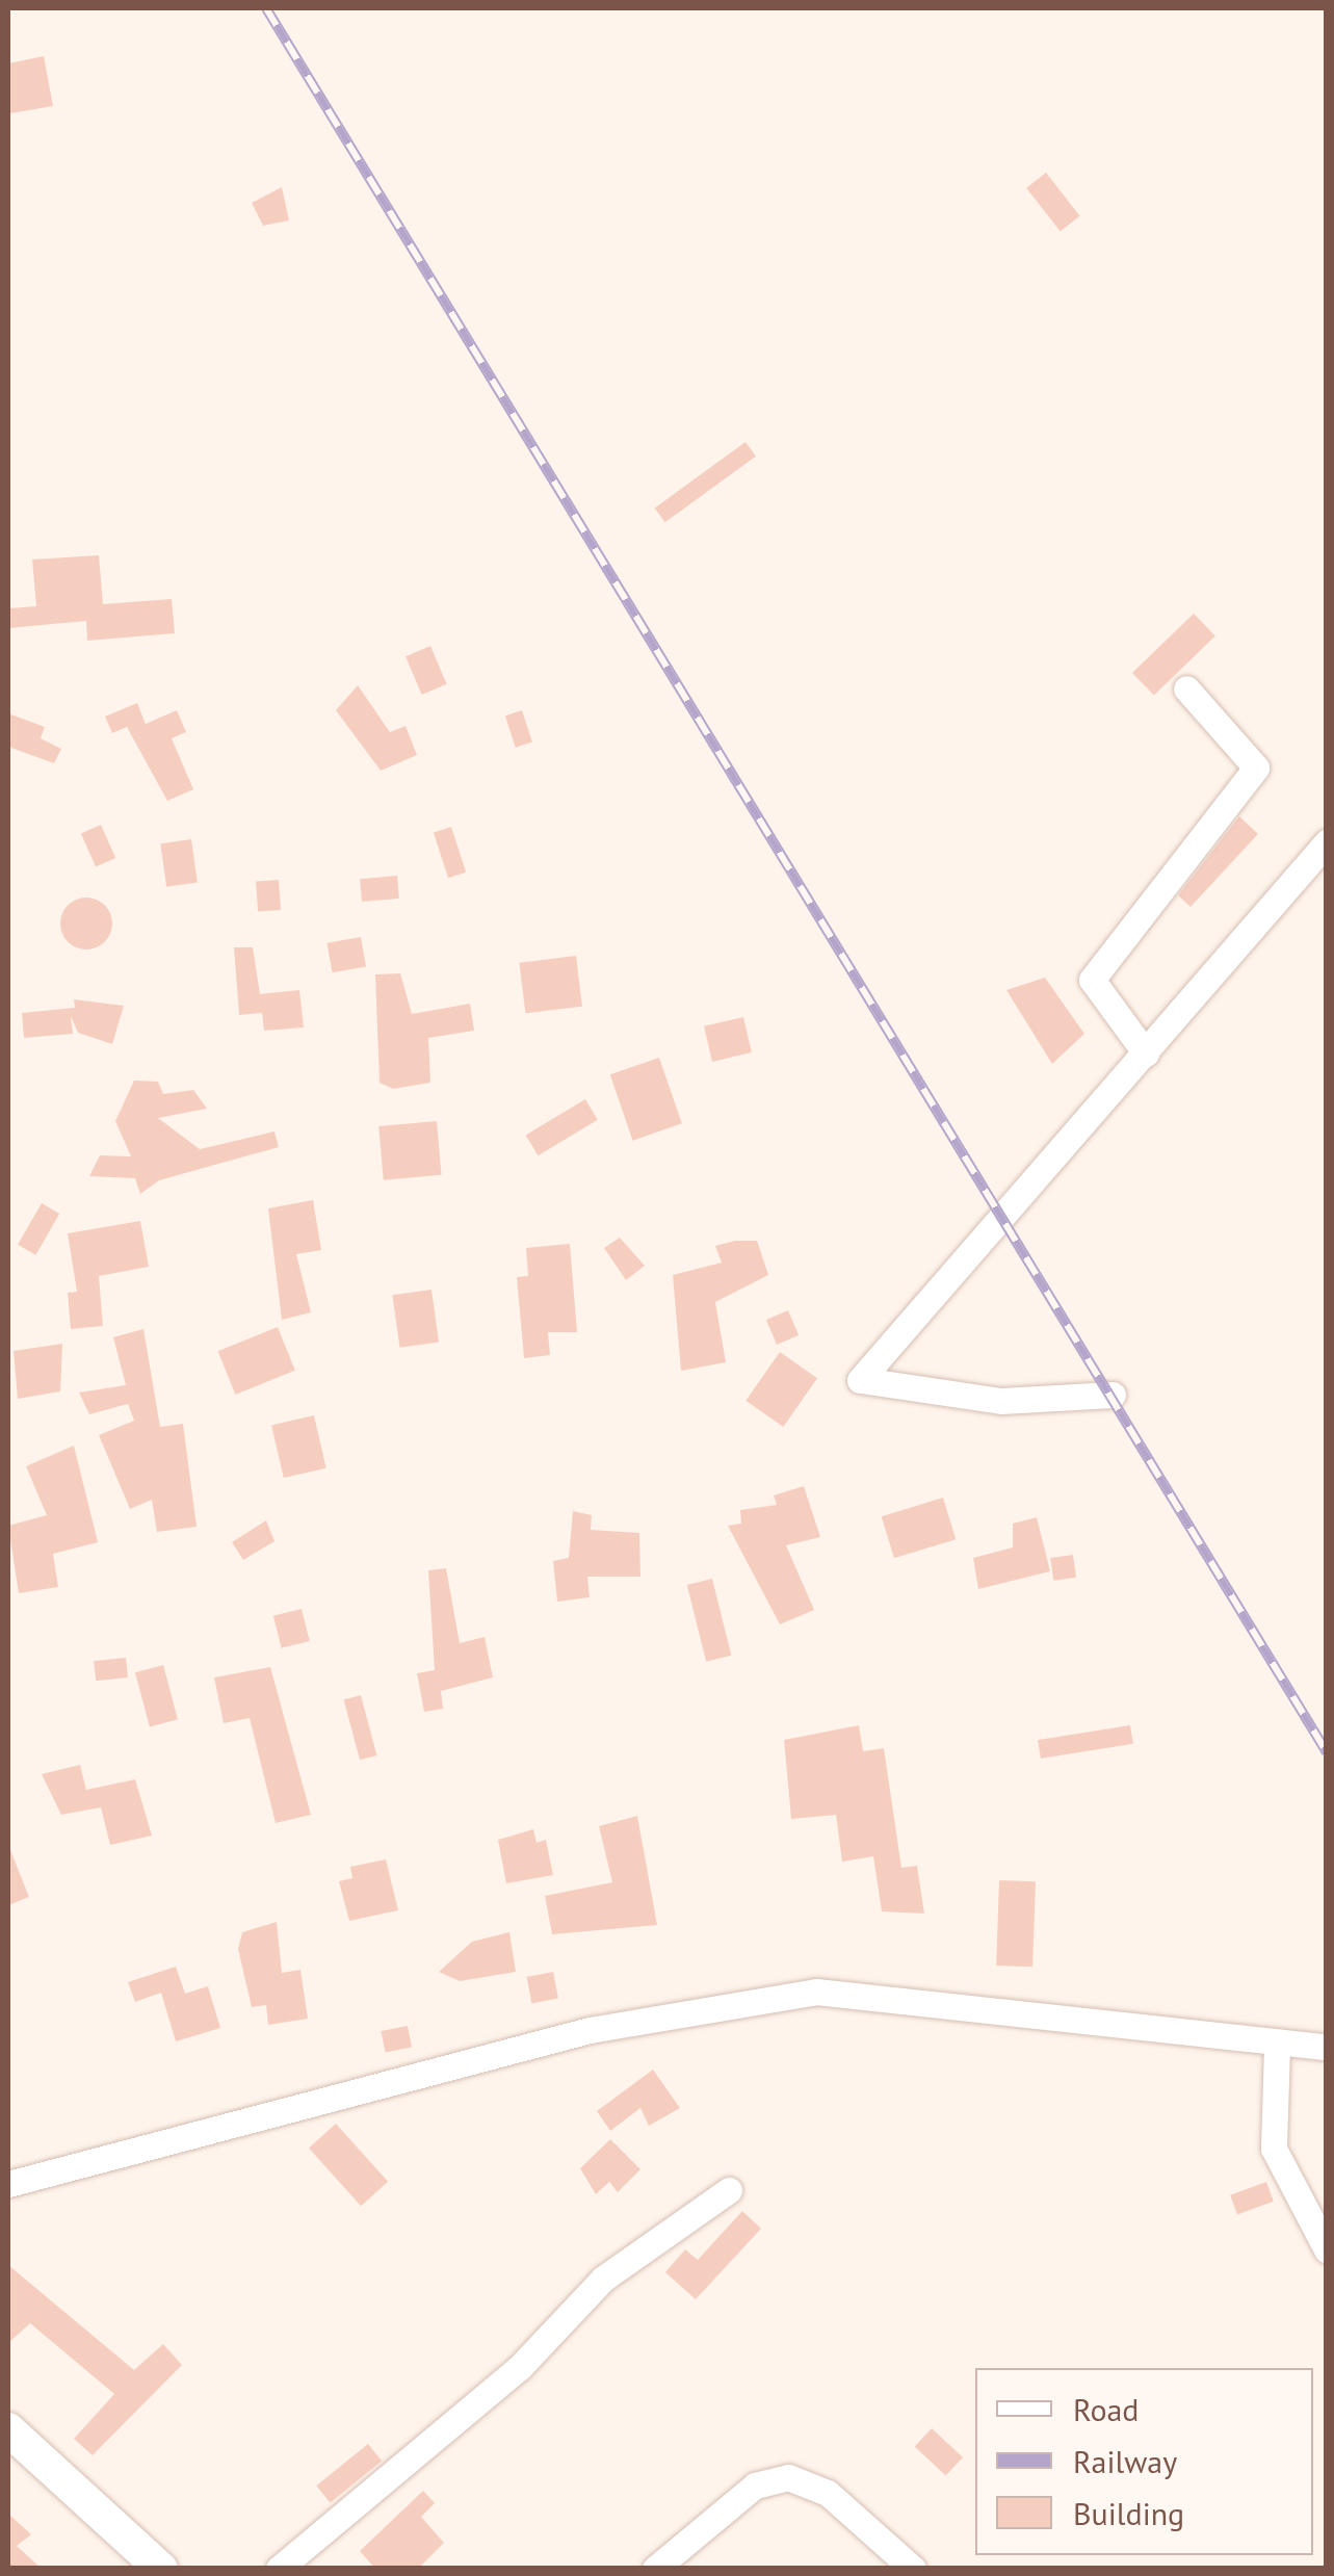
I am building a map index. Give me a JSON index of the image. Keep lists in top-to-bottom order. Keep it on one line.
{"legend":["Road","Railway","Building"]}
